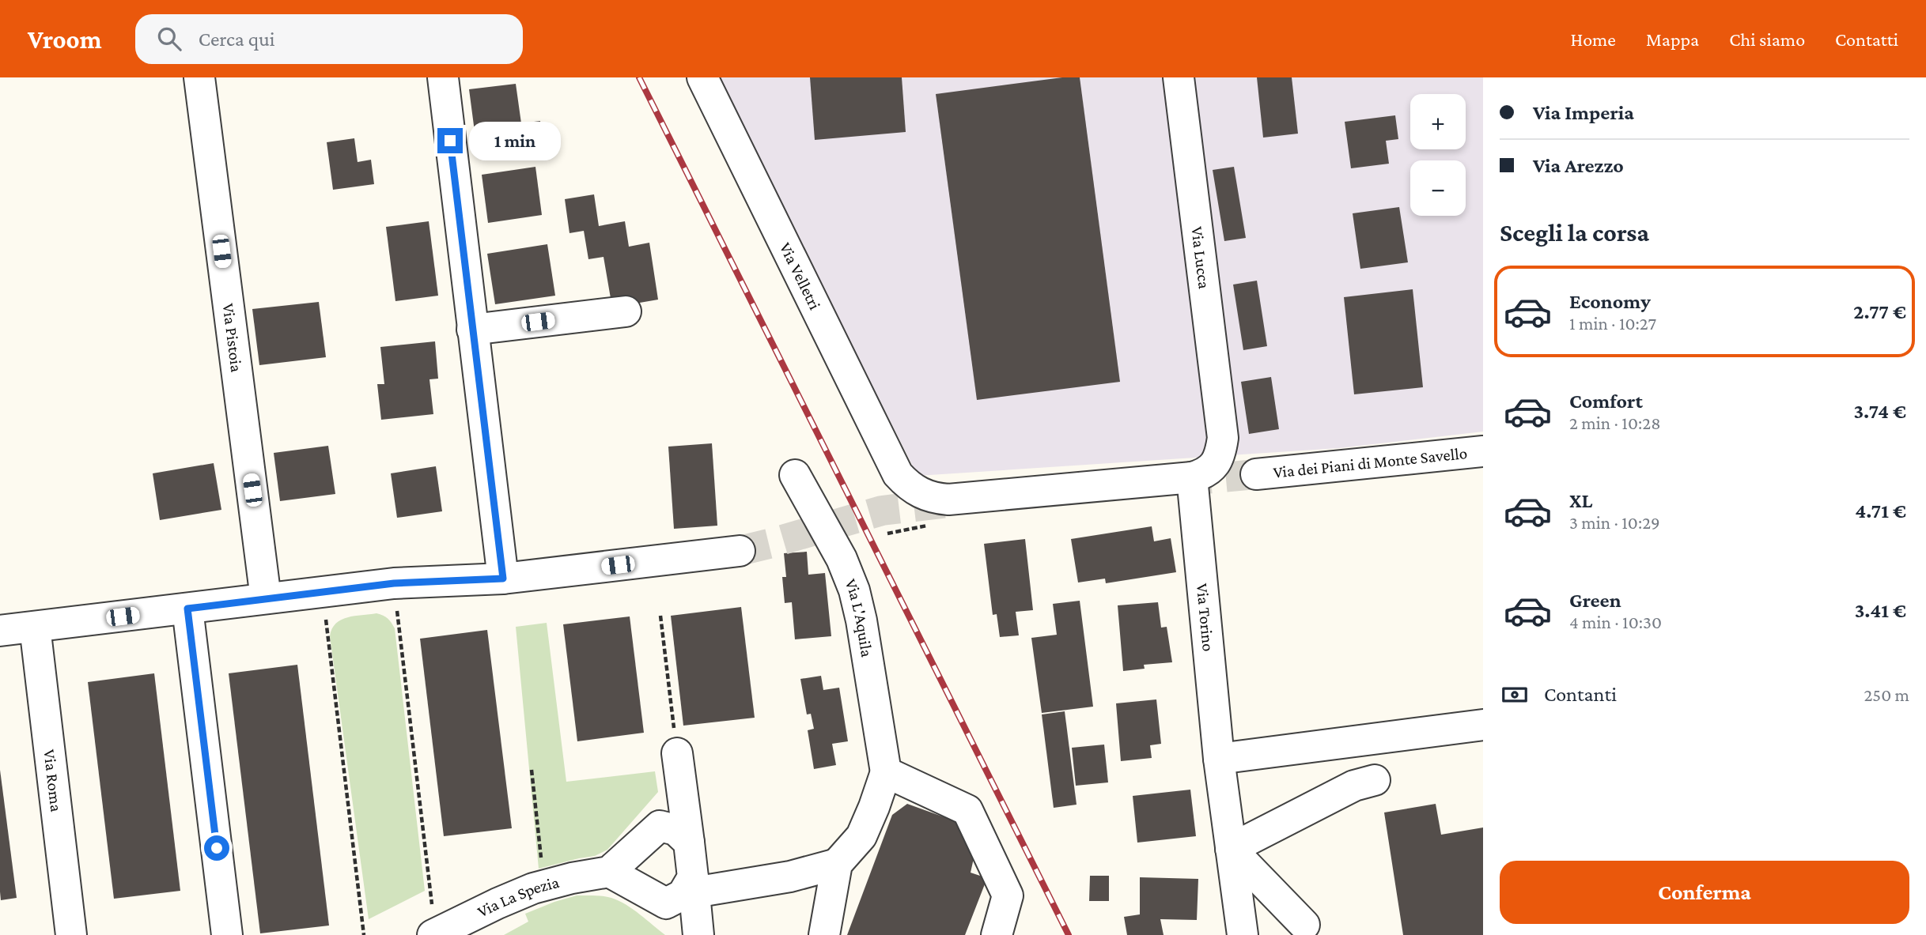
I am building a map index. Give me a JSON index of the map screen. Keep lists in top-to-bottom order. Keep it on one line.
{"streets":{"street":["Via Lucca","Via Velletri","Via Pistoia","Via dei Piani di Monte Savello","Via L'Aquila","Via Torino","Via Roma","Via La Spezia"]},"crossings":[["Via Lucca","Via Velletri"],["Via Lucca","Via Torino"],["Via Velletri","Via Torino"]],"page":{"header":"Vroom","search":"Cerca qui","nav":["Home","Mappa","Chi siamo","Contatti"],"banner":["Via Imperia","Via Arezzo"],"map_buttons":["+","−"],"bubble":"1 min","heading":"Scegli la corsa","list":[{"name":"Economy","note":"1 min · 10:27","value":"2.77 €"},{"name":"Comfort","note":"2 min · 10:28","value":"3.74 €"},{"name":"XL","note":"3 min · 10:29","value":"4.71 €"},{"name":"Green","note":"4 min · 10:30","value":"3.41 €"}],"pay":["Contanti","250 m"],"buttons":"Conferma"}}
